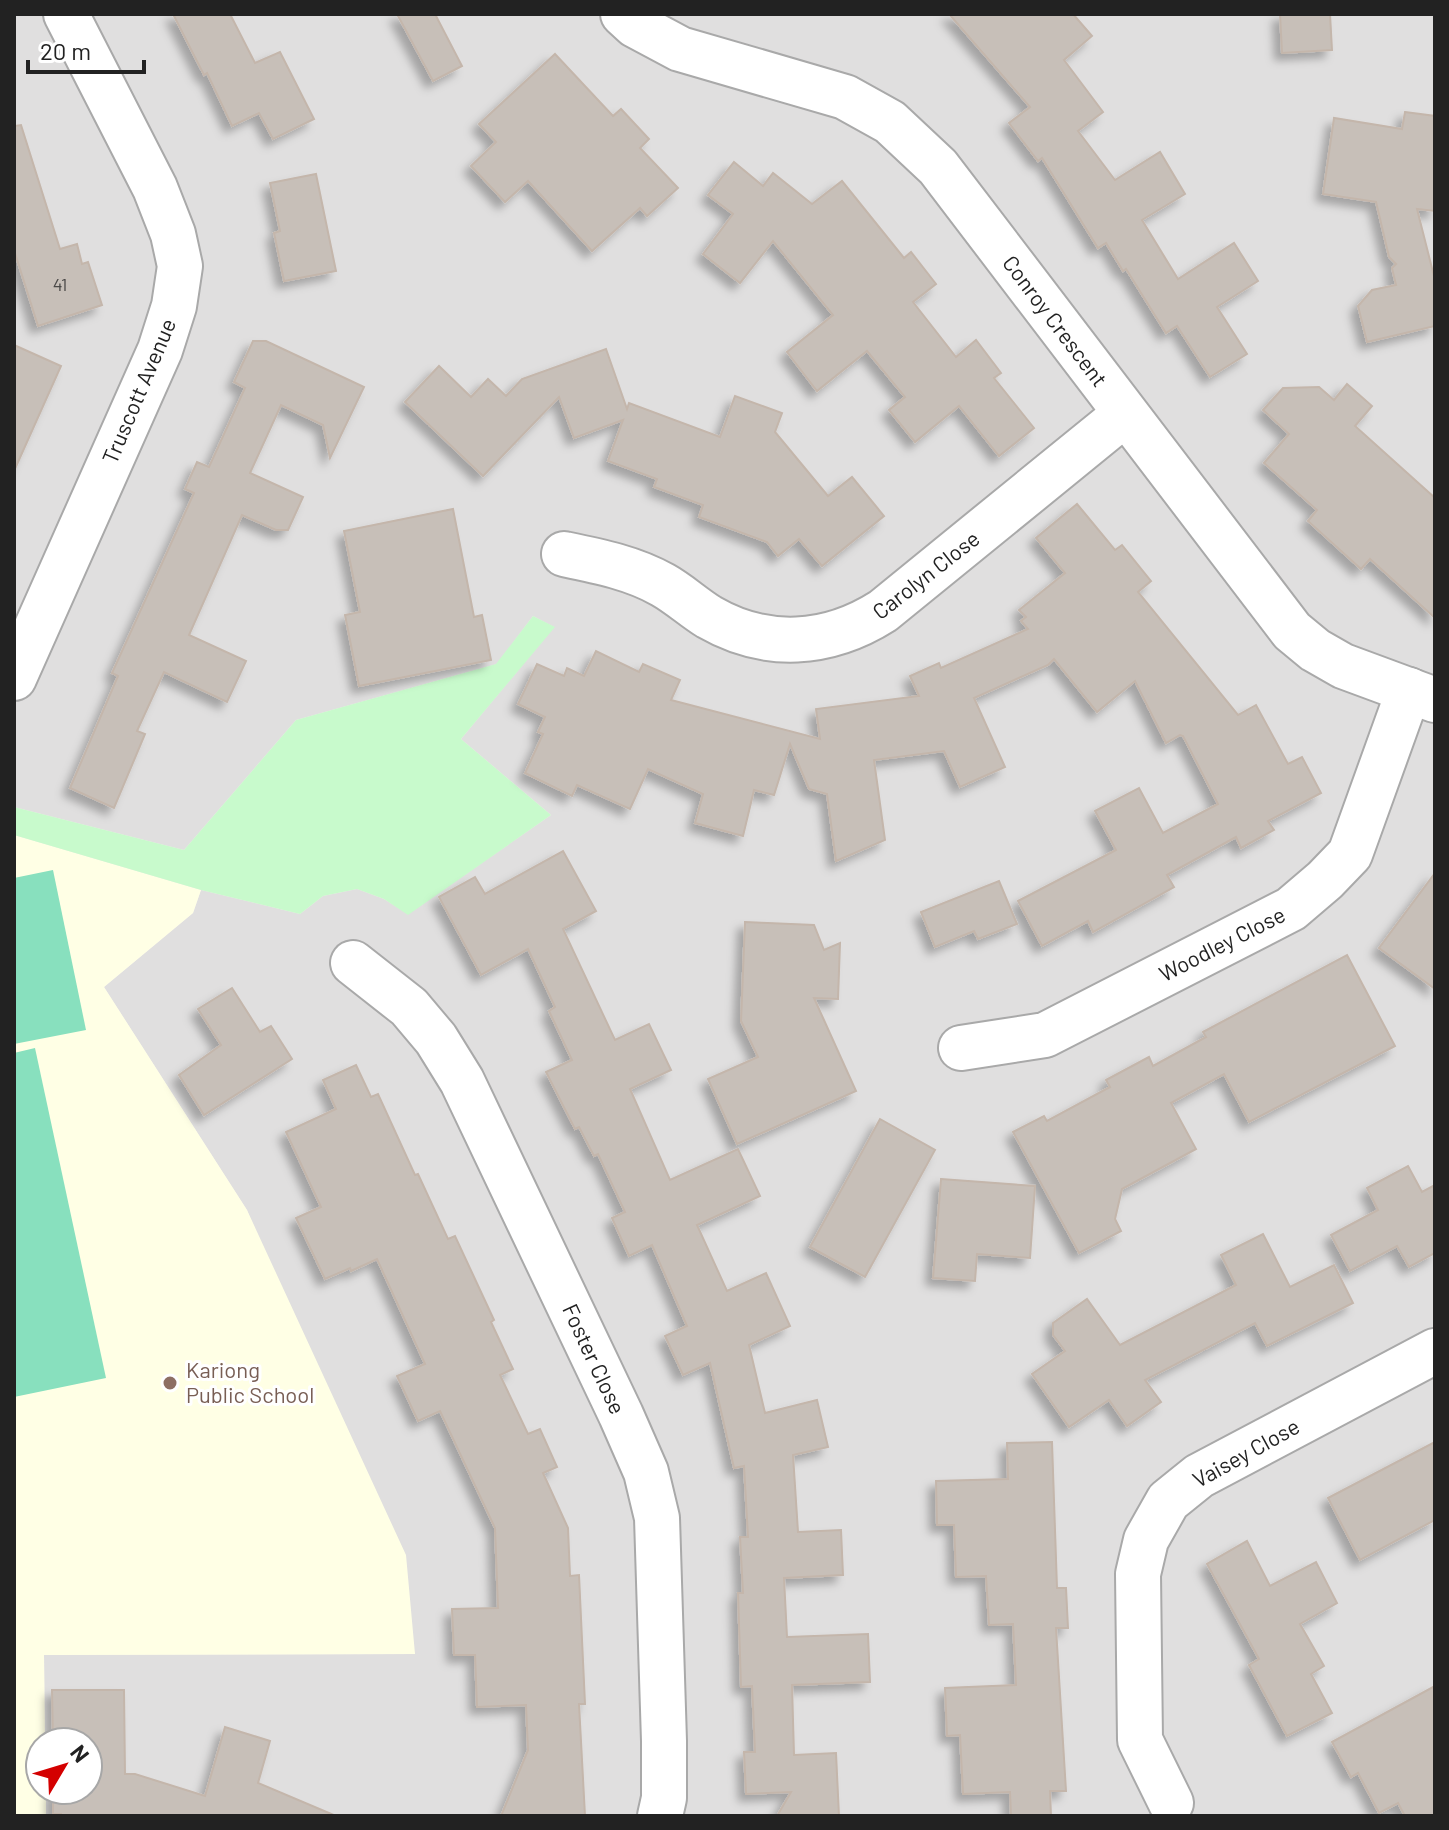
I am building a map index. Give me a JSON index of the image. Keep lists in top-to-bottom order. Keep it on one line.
{"streets":{"street":["Conroy Crescent","Truscott Avenue","Carolyn Close","Woodley Close","Foster Close","Vaisey Close"]},"crossings":[["Conroy Crescent","Carolyn Close"],["Conroy Crescent","Woodley Close"]],"places":["Kariong Public School"],"house_numbers":["41"],"scale_bar":"20 m","north":"top right"}
